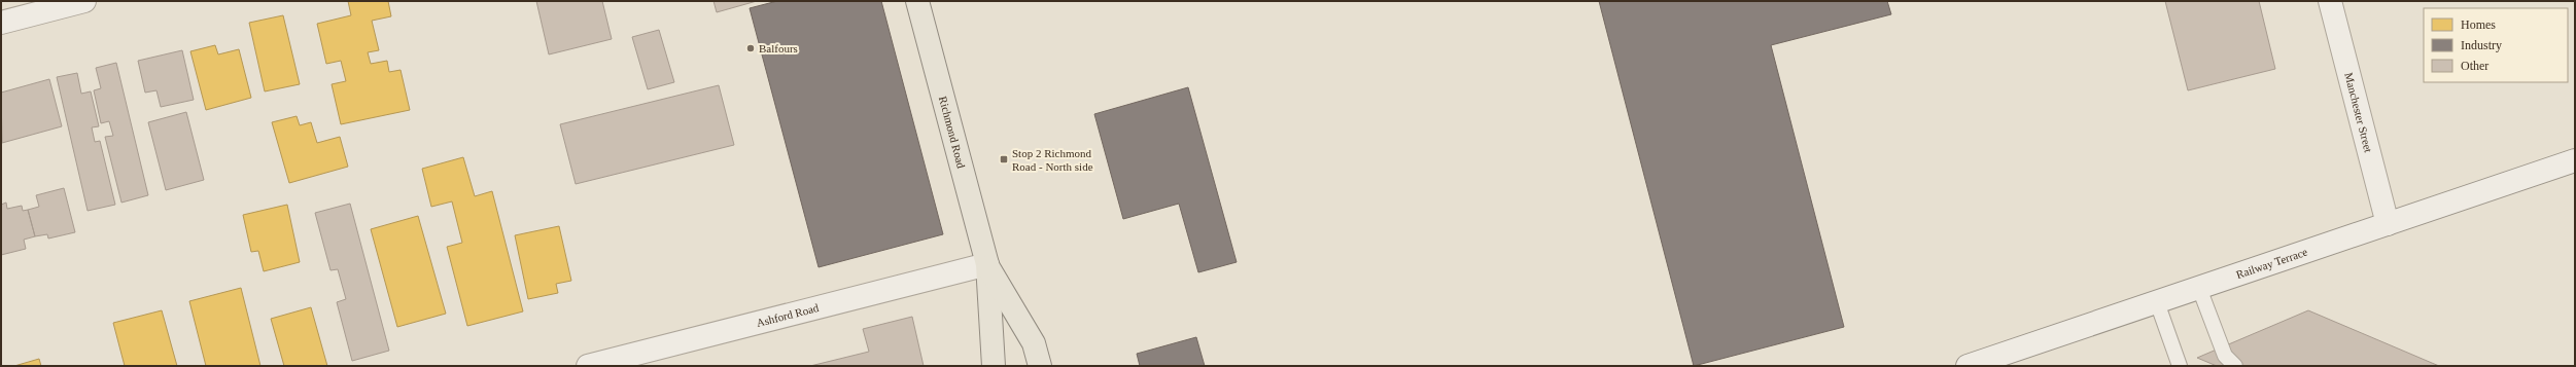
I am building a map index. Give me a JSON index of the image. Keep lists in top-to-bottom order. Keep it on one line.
{"streets":{"main road":["Richmond Road"],"street":["Manchester Street","Railway Terrace","Ashford Road"]},"crossings":[["Manchester Street","Railway Terrace"],["Richmond Road","Ashford Road"]],"places":{"other":["Balfours"],"transit":["Stop 2 Richmond Road - North side"]},"legend":["Homes","Industry","Other"]}
